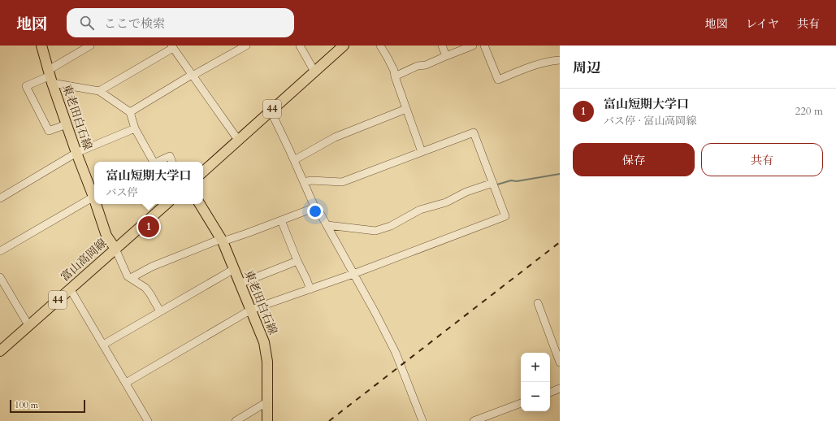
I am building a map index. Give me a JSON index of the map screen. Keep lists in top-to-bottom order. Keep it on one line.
{"streets":{"main road":["44","東老田白石線","富山高岡線"]},"crossings":[["東老田白石線","富山高岡線"]],"scale_bar":"100 m","page":{"header":"地図","search":"ここで検索","nav":["地図","レイヤ","共有"],"heading":"周辺","list":[{"mark":"1","name":"富山短期大学口","note":"バス停 · 富山高岡線","value":"220 m"}],"buttons":["保存","共有"],"popup":["富山短期大学口","バス停"],"pins":"1","map_buttons":["+","−"],"scale":"100 m"}}
